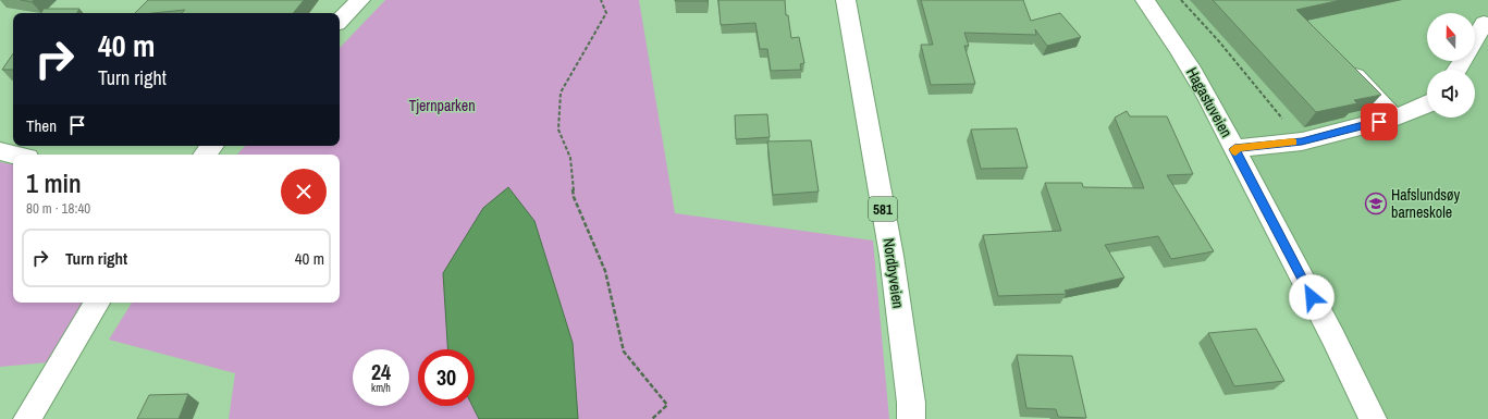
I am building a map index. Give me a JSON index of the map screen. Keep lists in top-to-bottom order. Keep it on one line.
{"streets":{"street":["Hagastuveien","581","Nordbyveien"]},"parks":["Tjernparken"],"places":{"school or university":["Hafslundsøy barneskole"]},"north":"top","page":{"turn":["40 m","Turn right"],"then":"Then","heading":["1 min","80 m · 18:40"],"list":[{"name":"Turn right","value":"40 m"}],"speed":"24 km/h","limit":"30"}}
